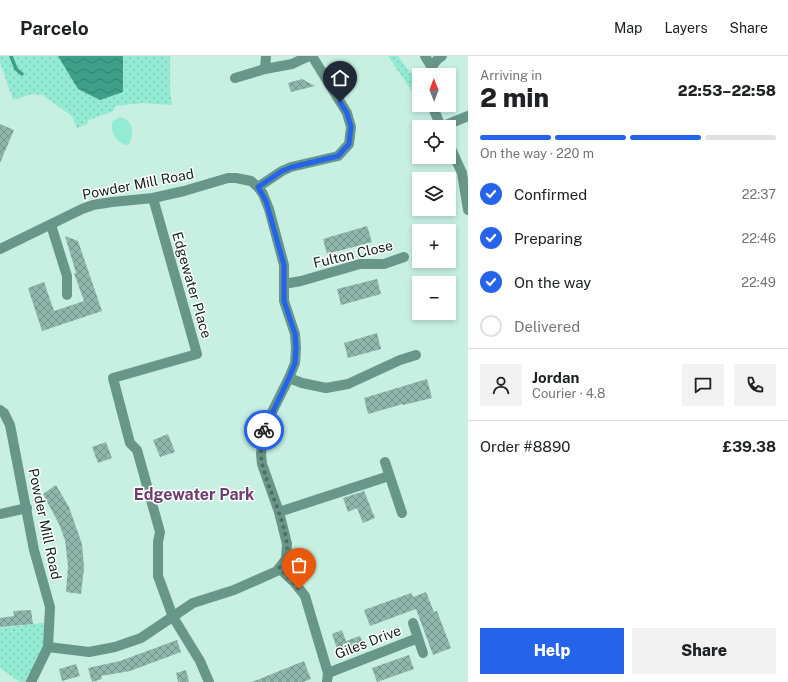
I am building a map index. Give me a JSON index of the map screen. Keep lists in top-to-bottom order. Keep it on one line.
{"streets":{"street":["Powder Mill Road","Fulton Close","Edgewater Place","Giles Drive"]},"crossings":[["Powder Mill Road","Edgewater Place"]],"districts":["Edgewater Park"],"north":"top","page":{"header":"Parcelo","nav":["Map","Layers","Share"],"heading":["2 min","Arriving in","22:53–22:58"],"panel":["Jordan","Courier · 4.8","Order #8890","£39.38"],"map_buttons":["+","−"],"bar":"On the way · 220 m","list":[["Confirmed","22:37"],["Preparing","22:46"],["On the way","22:49"],"Delivered"],"buttons":["Help","Share"]}}
